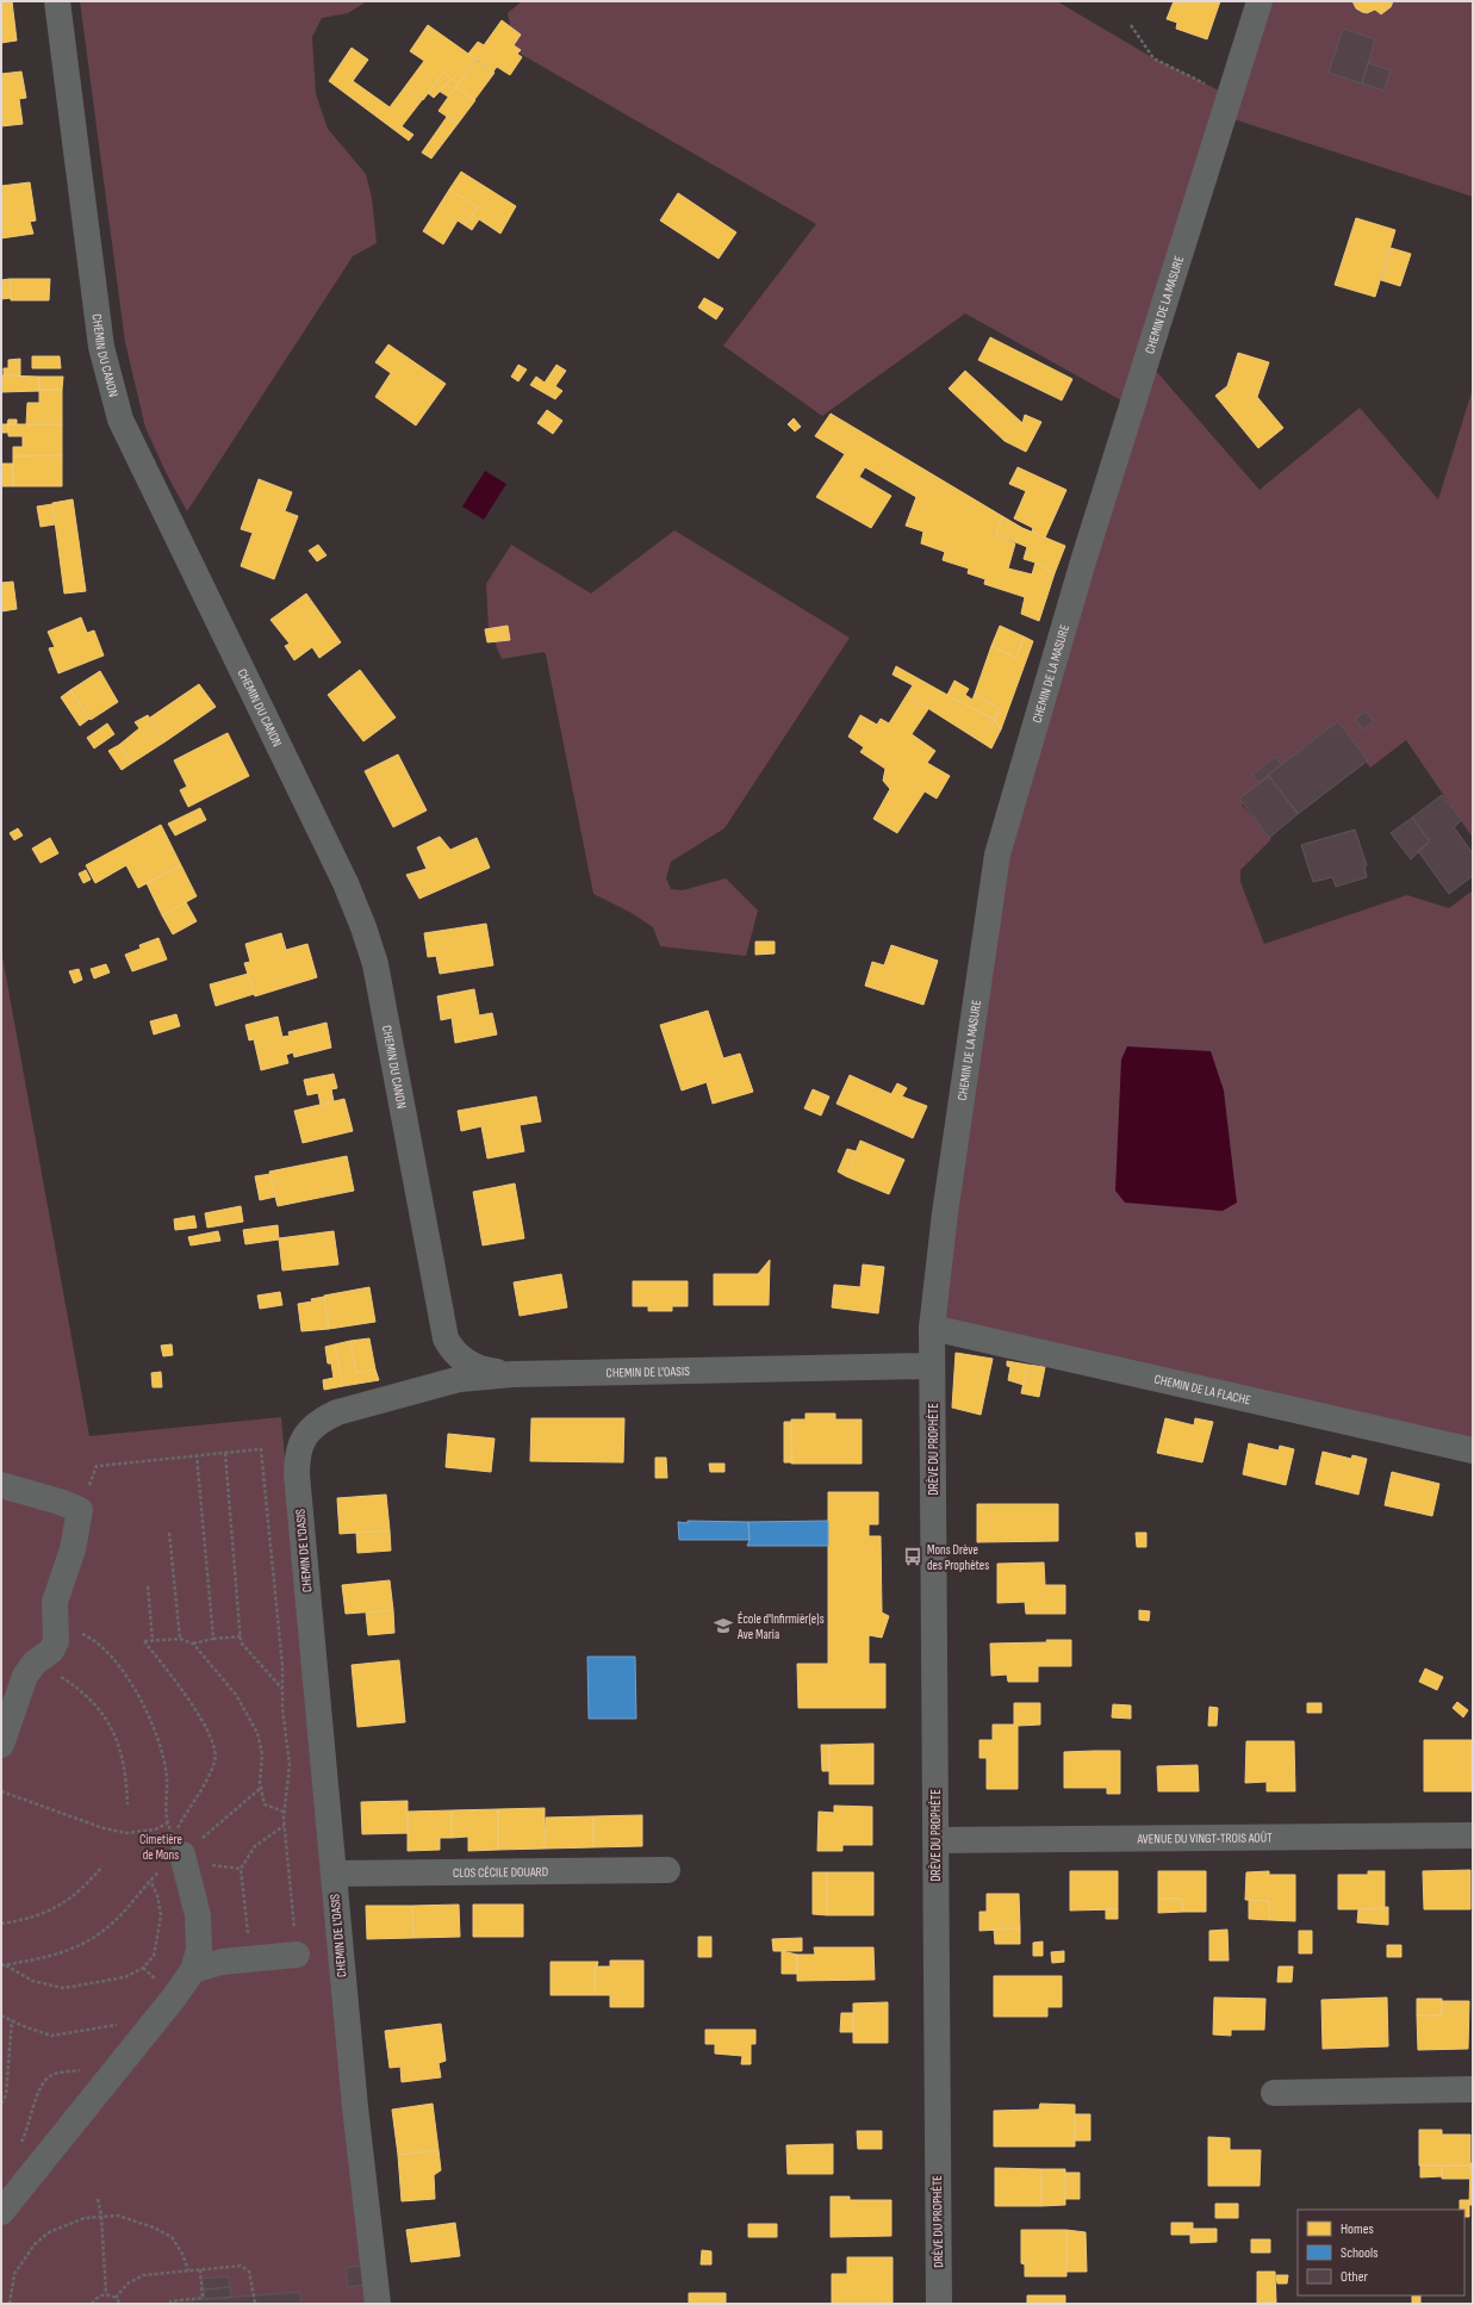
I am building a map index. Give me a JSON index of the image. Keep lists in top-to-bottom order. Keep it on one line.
{"streets":{"street":["CHEMIN DE LA MASURE","CHEMIN DU CANON","CHEMIN DE L'OASIS","CHEMIN DE LA FLACHE","DRÈVE DU PROPHÈTE","AVENUE DU VINGT-TROIS AOÛT","CLOS CÉCILE DOUARD"]},"crossings":[["CHEMIN DE LA MASURE","CHEMIN DE L'OASIS"],["CHEMIN DE LA MASURE","CHEMIN DE LA FLACHE"],["CHEMIN DE LA MASURE","DRÈVE DU PROPHÈTE"],["CHEMIN DU CANON","CHEMIN DE L'OASIS"],["CHEMIN DE L'OASIS","DRÈVE DU PROPHÈTE"],["CHEMIN DE L'OASIS","CLOS CÉCILE DOUARD"],["DRÈVE DU PROPHÈTE","AVENUE DU VINGT-TROIS AOÛT"]],"parks":["Cimetière de Mons"],"places":{"bus stop":["Mons Drève des Prophètes"],"school or university":["École d'Infirmièr(e)s Ave Maria"]},"legend":["Homes","Schools","Other"]}
